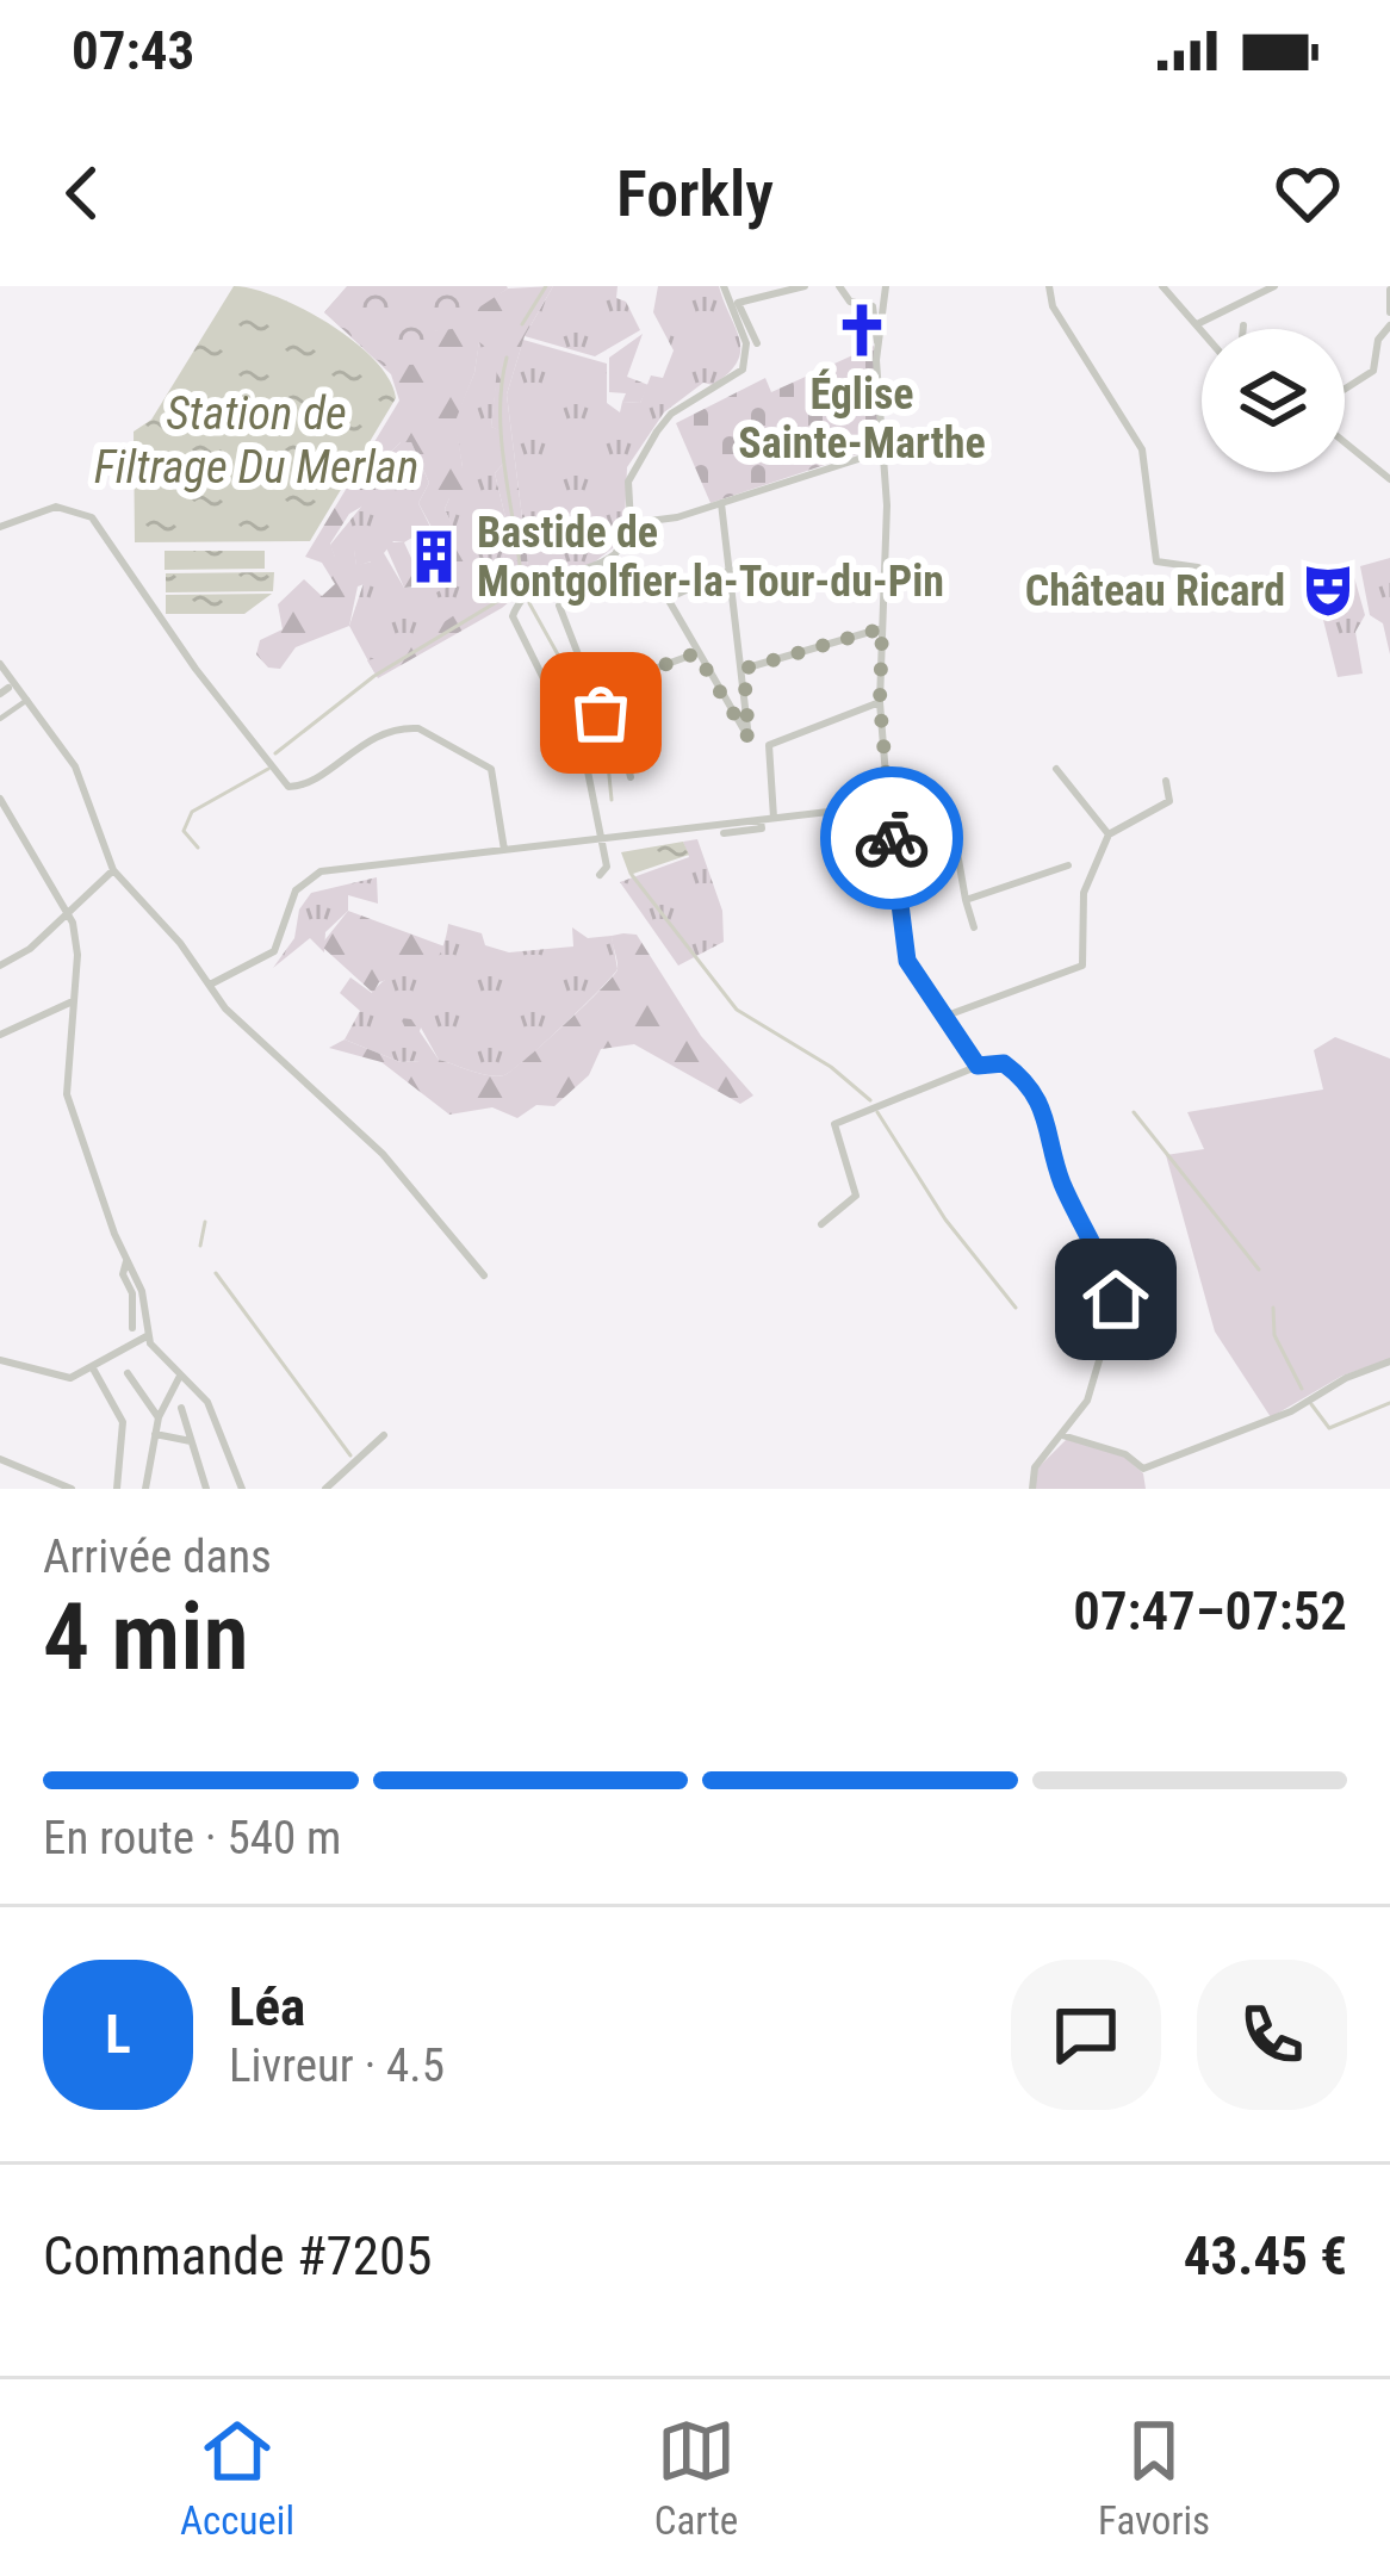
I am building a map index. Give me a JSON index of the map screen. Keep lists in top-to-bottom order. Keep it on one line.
{"water":["Station de Filtrage Du Merlan"],"places":{"church":["Église Sainte-Marthe"],"building":["Bastide de Montgolfier-la-Tour-du-Pin"],"theatre":["Château Ricard"]},"page":{"status":"07:43","header":"Forkly","heading":["4 min","Arrivée dans","07:47–07:52"],"panel":["Léa","Livreur · 4.5","Commande #7205","43.45 €"],"bar":"En route · 540 m","round":"L","tabs":["Accueil","Carte","Favoris"]}}
